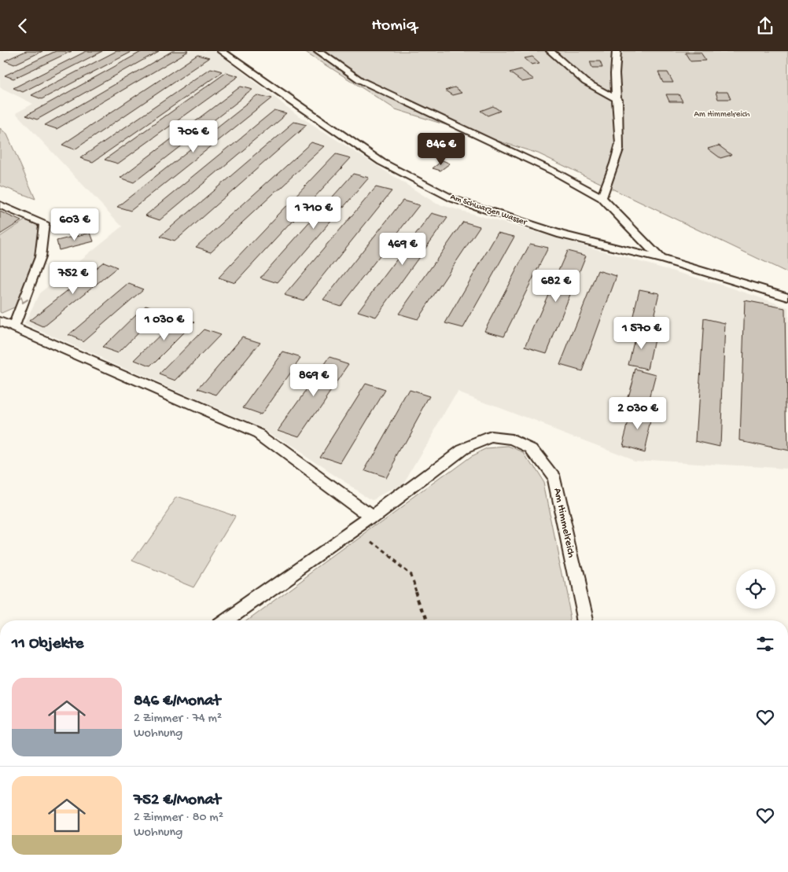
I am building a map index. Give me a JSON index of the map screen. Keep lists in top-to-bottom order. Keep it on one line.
{"streets":{"lane":["Am Schwarzen Wasser","Am Himmelreich"]},"parks":["Am Himmelreich"],"page":{"header":"Homiq","price":["706 €","846 €","1 710 €","603 €","469 €","752 €","682 €","1 030 €","1 570 €","869 €","2 030 €"],"heading":"11 Objekte","list":[{"name":"846 €/Monat","note":"2 Zimmer · 74 m² · Wohnung"},{"name":"752 €/Monat","note":"2 Zimmer · 80 m² · Wohnung"}]}}
